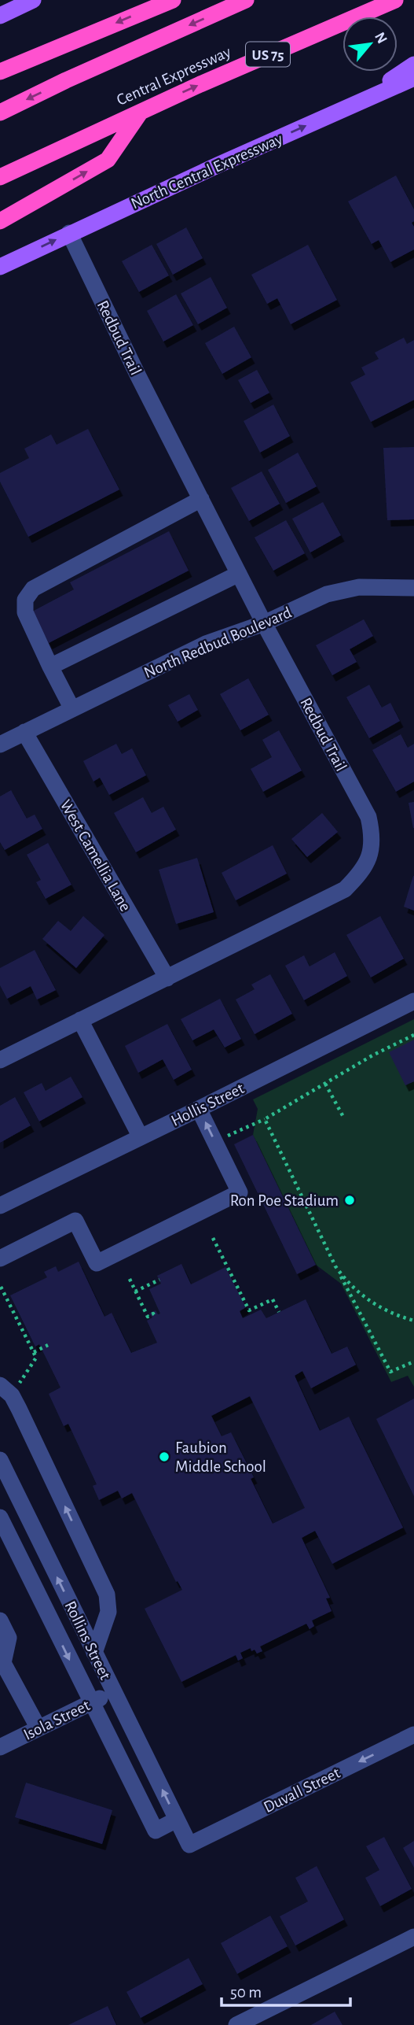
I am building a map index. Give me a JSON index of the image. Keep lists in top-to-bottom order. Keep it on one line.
{"streets":{"highway":["US 75","Central Expressway"],"main road":["North Central Expressway"],"street":["Redbud Trail","North Redbud Boulevard","West Camellia Lane","Hollis Street","Rollins Street","Isola Street","Duvall Street"]},"crossings":[["North Central Expressway","Redbud Trail"],["Redbud Trail","North Redbud Boulevard"],["Redbud Trail","West Camellia Lane"],["North Redbud Boulevard","West Camellia Lane"],["Rollins Street","Isola Street"],["Rollins Street","Duvall Street"]],"one_way":["North Central Expressway","Duvall Street"],"places":["Ron Poe Stadium","Faubion Middle School"],"scale_bar":"50 m","north":"top right"}
